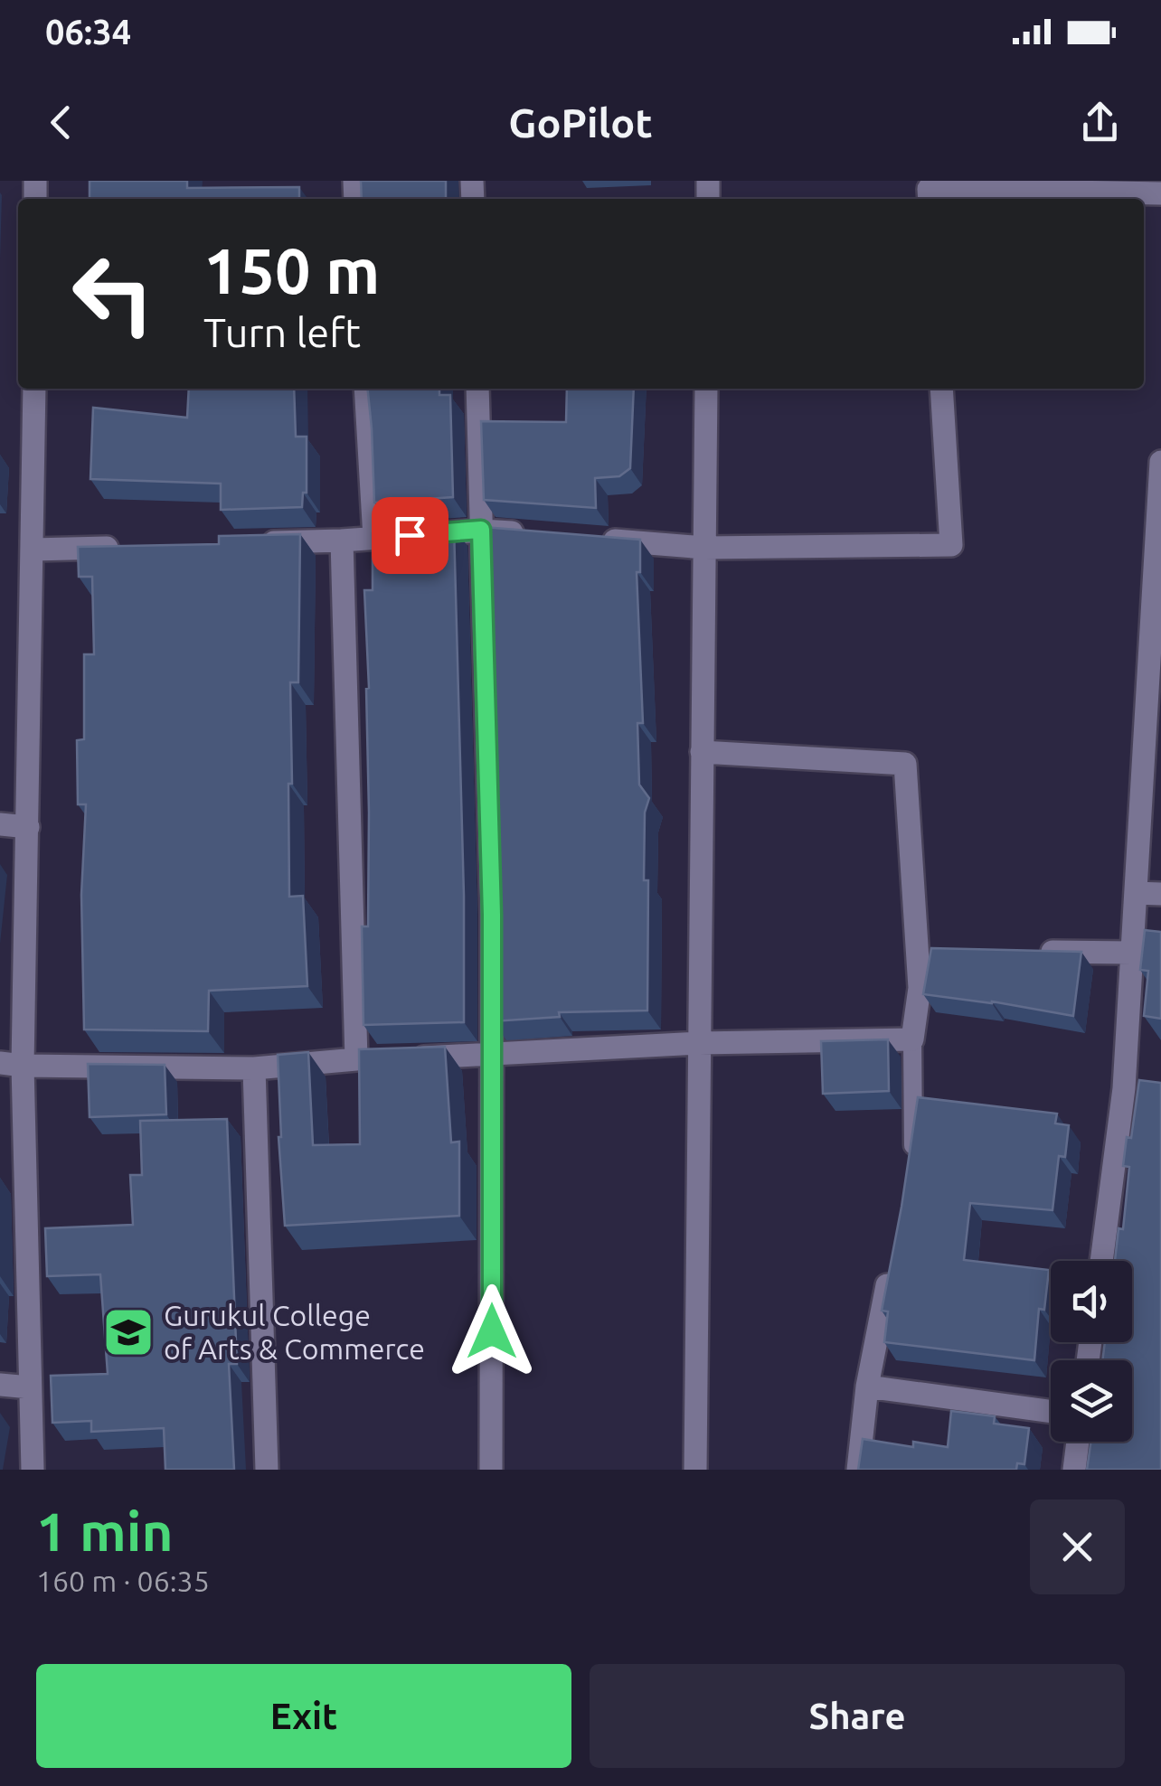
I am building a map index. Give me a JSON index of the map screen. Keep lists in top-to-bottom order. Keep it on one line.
{"places":{"school or university":["Gurukul College of Arts & Commerce"]},"page":{"status":"06:34","header":"GoPilot","turn":["150 m","Turn left"],"heading":["1 min","160 m · 06:35"],"buttons":["Exit","Share"]}}
